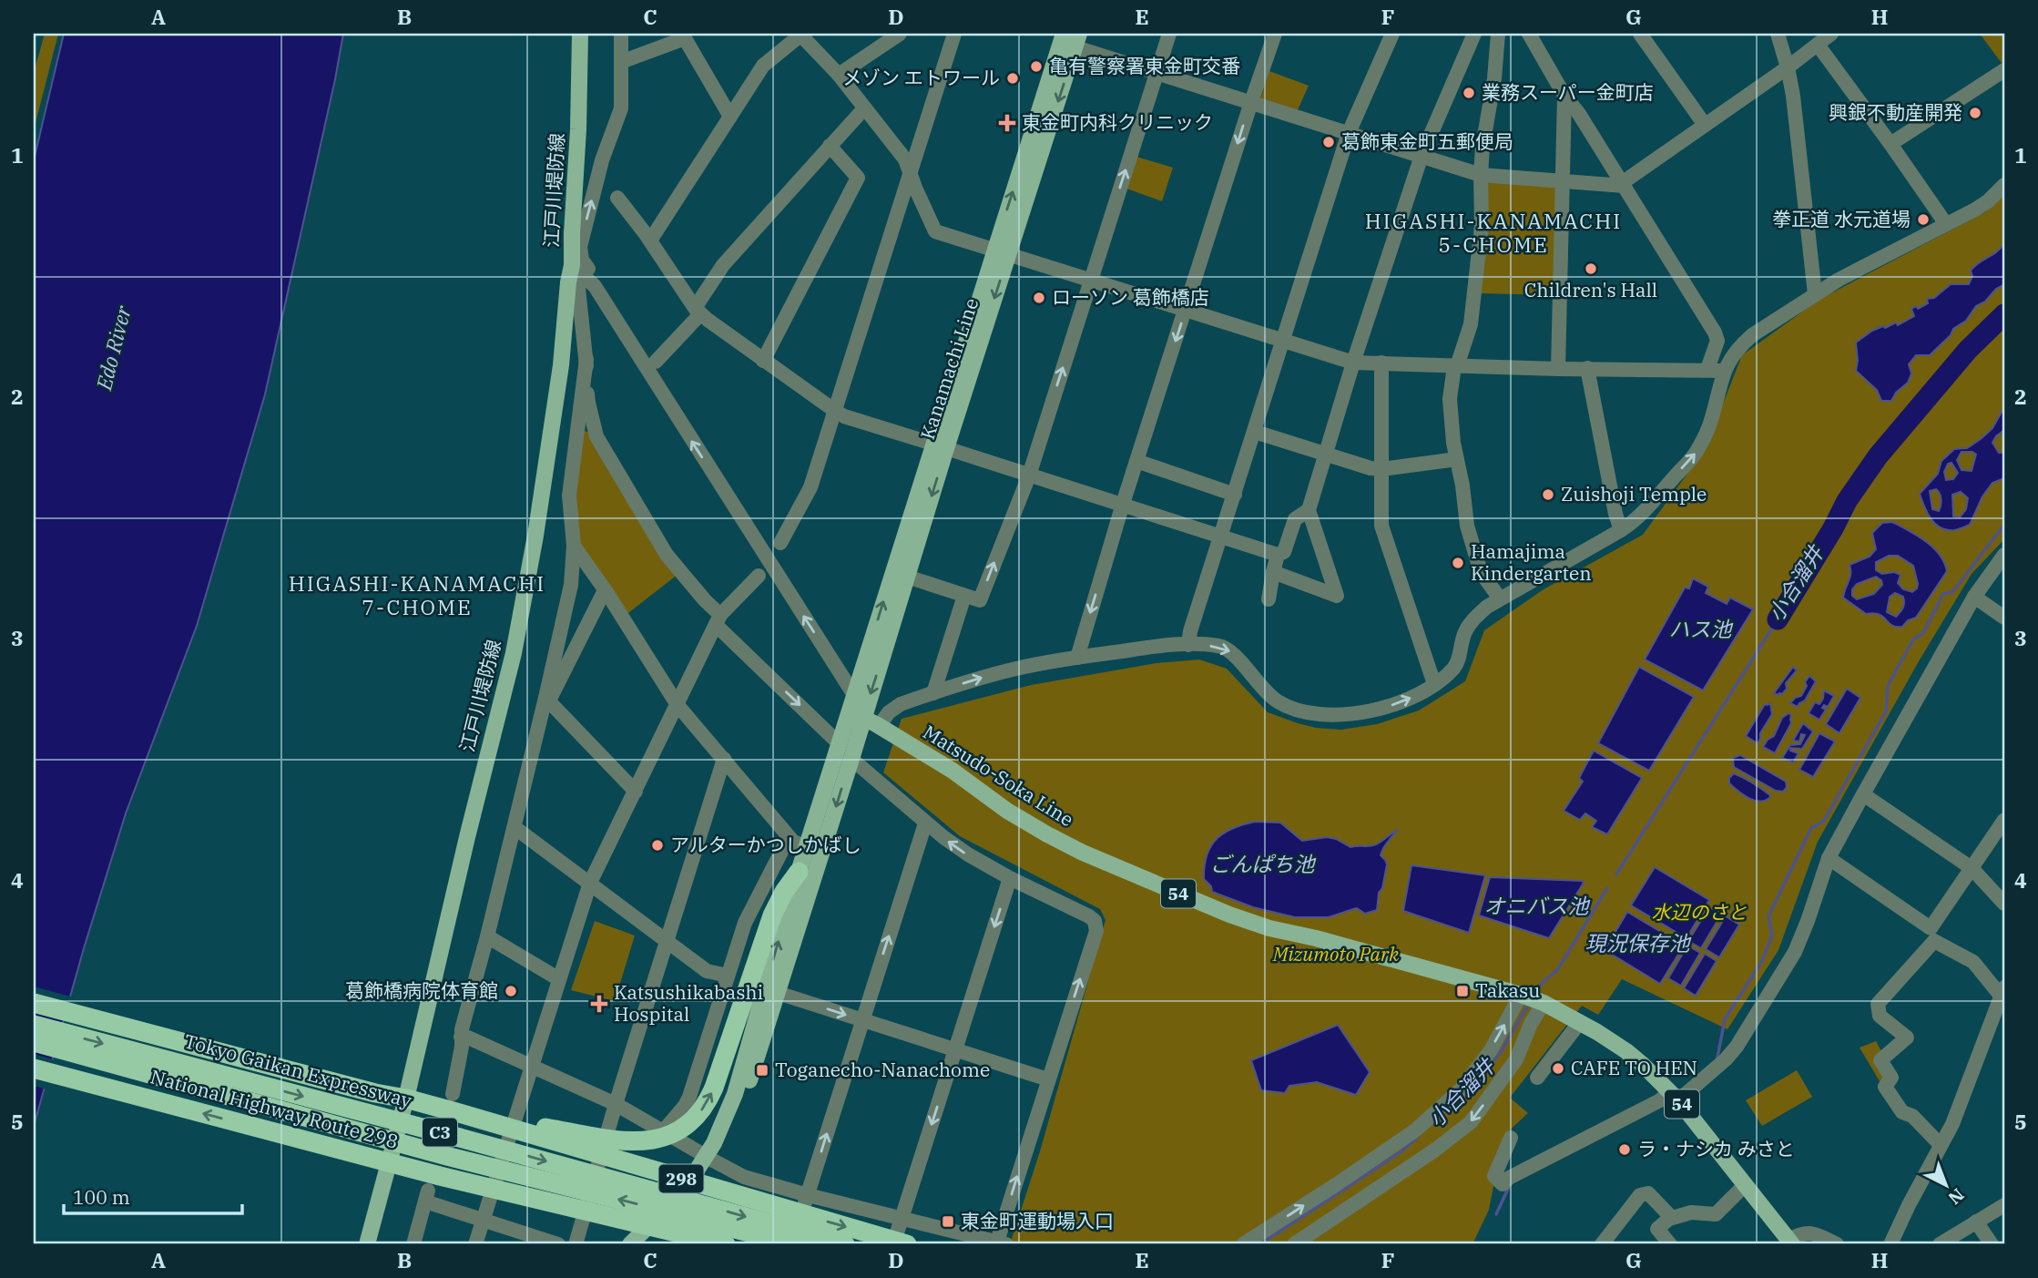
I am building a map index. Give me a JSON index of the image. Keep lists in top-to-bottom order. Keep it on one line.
{"streets":{"highway":["Tokyo Gaikan Expressway","National Highway Route 298","C3","298"],"main road":["江戸川堤防線","Kanamachi Line","Matsudo-Soka Line","54"]},"crossings":[["江戸川堤防線","National Highway Route 298"],["江戸川堤防線","298"],["Kanamachi Line","Matsudo-Soka Line"]],"districts":["HIGASHI-KANAMACHI 5-CHOME","HIGASHI-KANAMACHI 7-CHOME"],"water":["Edo River","小合溜井","ハス池","ごんぱち池","オニバス池","現況保存池"],"parks":["水辺のさと","Mizumoto Park"],"places":{"other":["亀有警察署東金町交番","メゾン エトワール","業務スーパー金町店","興銀不動産開発","葛飾東金町五郵便局","拳正道 水元道場","Children's Hall","ローソン 葛飾橋店","Zuishoji Temple","Hamajima Kindergarten","アルターかつしかばし","葛飾橋病院体育館","CAFE TO HEN","ラ・ナシカ みさと"],"health":["東金町内科クリニック","Katsushikabashi Hospital"],"transit":["Takasu","Toganecho-Nanachome","東金町運動場入口"]},"scale_bar":"100 m","north":"bottom right","grid":{"columns":["A","B","C","D","E","F","G","H"],"rows":["1","2","3","4","5"]}}
